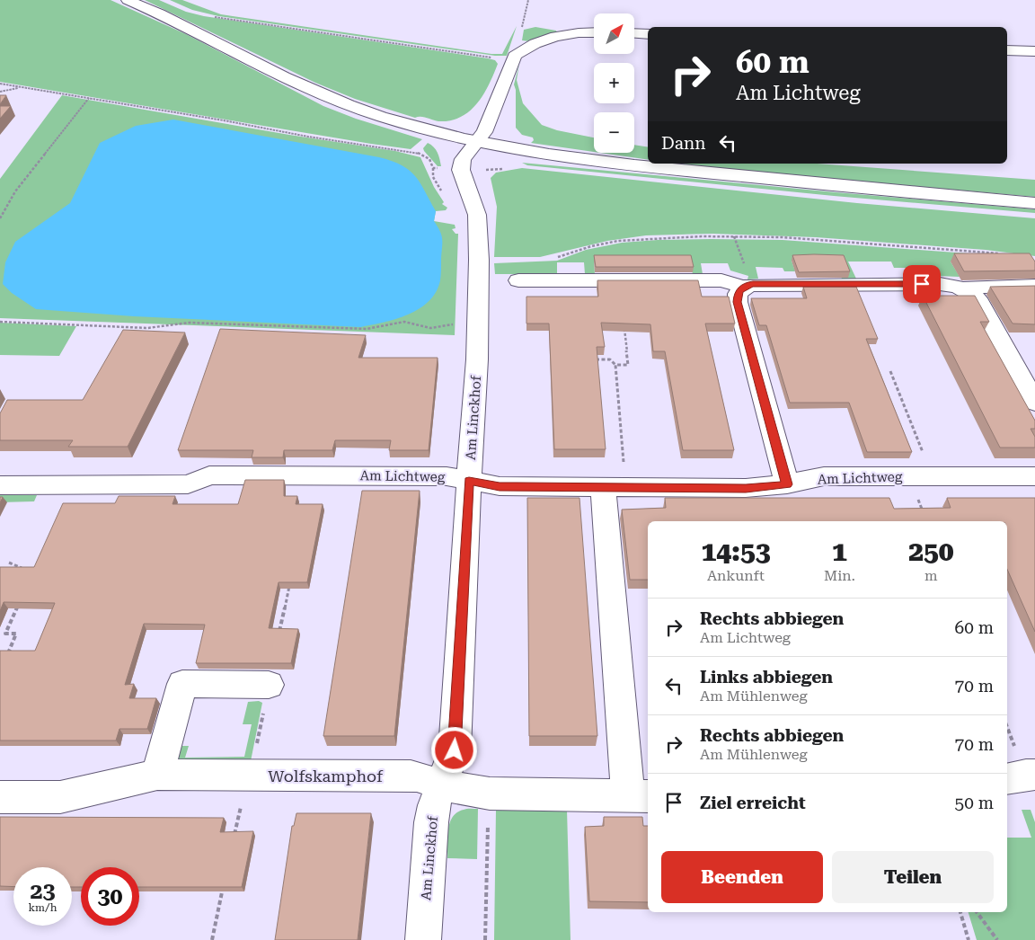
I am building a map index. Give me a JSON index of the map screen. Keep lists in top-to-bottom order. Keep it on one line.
{"streets":{"street":["Am Linckhof","Am Lichtweg","Wolfskamphof"]},"crossings":[["Am Linckhof","Am Lichtweg"],["Am Linckhof","Wolfskamphof"]],"north":"top right","page":{"map_buttons":["+","−"],"turn":["60 m","Am Lichtweg"],"then":"Dann","eta":["14:53","Ankunft","1","Min.","250","m"],"list":[{"name":"Rechts abbiegen","note":"Am Lichtweg","value":"60 m"},{"name":"Links abbiegen","note":"Am Mühlenweg","value":"70 m"},{"name":"Rechts abbiegen","note":"Am Mühlenweg","value":"70 m"},{"name":"Ziel erreicht","value":"50 m"}],"buttons":["Beenden","Teilen"],"speed":"23 km/h","limit":"30"}}
